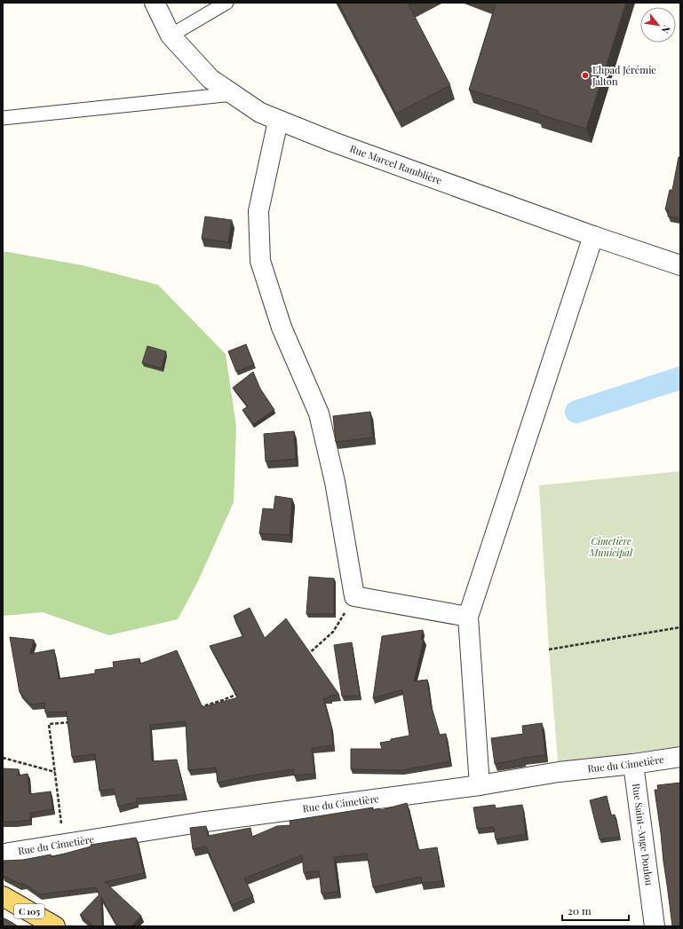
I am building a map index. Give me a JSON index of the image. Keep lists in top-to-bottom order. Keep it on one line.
{"streets":{"main road":["C 105"],"street":["Rue Marcel Ramblière","Rue du Cimetière","Rue Saint-Ange Doulou"]},"crossings":[["Rue du Cimetière","Rue Saint-Ange Doulou"]],"parks":["Cimetière Municipal"],"places":["Ehpad Jérémie Jalton"],"scale_bar":"20 m","north":"bottom right"}
